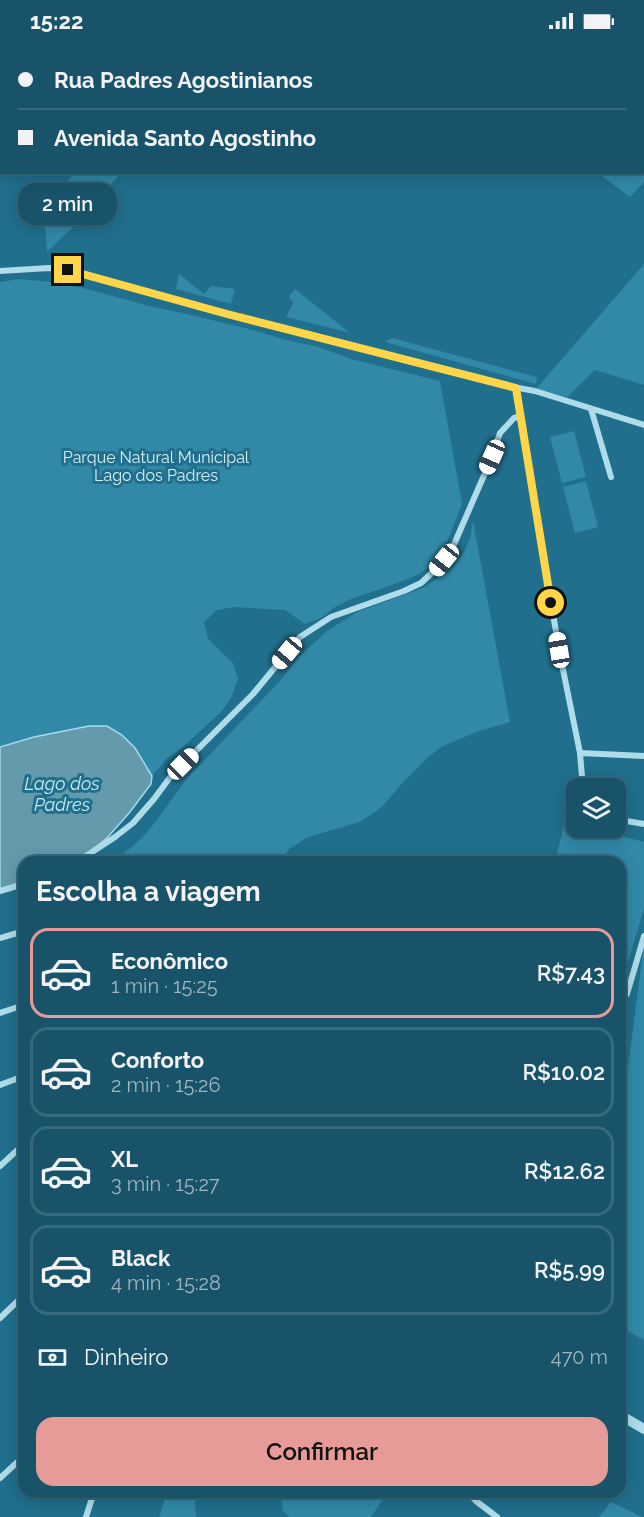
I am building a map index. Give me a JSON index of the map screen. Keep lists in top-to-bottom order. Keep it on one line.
{"water":["Lago dos Padres"],"parks":["Parque Natural Municipal Lago dos Padres"],"page":{"status":"15:22","banner":["Rua Padres Agostinianos","Avenida Santo Agostinho"],"bubble":"2 min","heading":"Escolha a viagem","list":[{"name":"Econômico","note":"1 min · 15:25","value":"R$7.43"},{"name":"Conforto","note":"2 min · 15:26","value":"R$10.02"},{"name":"XL","note":"3 min · 15:27","value":"R$12.62"},{"name":"Black","note":"4 min · 15:28","value":"R$5.99"}],"pay":["Dinheiro","470 m"],"buttons":"Confirmar"}}
